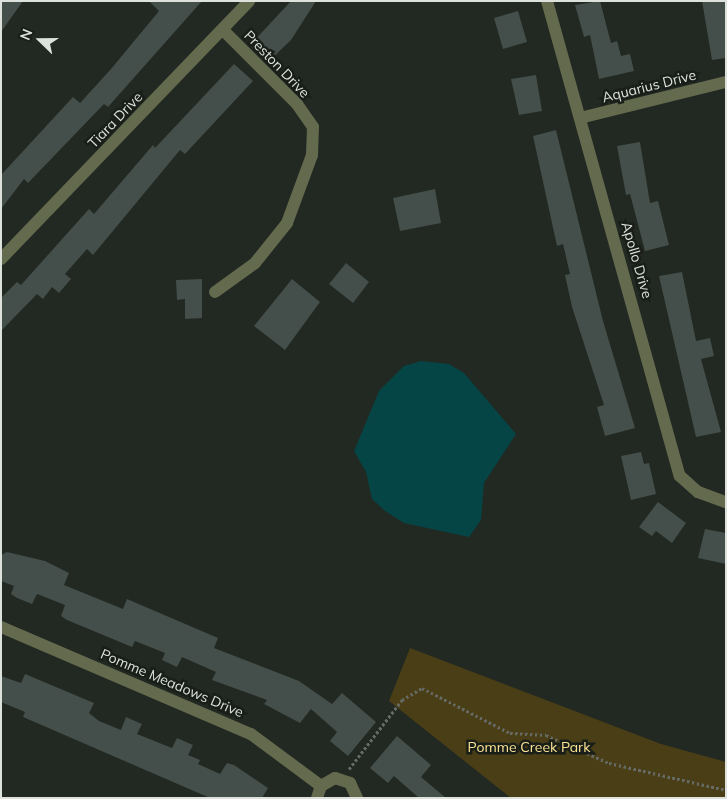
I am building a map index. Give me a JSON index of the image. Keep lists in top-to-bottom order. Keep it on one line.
{"streets":{"street":["Preston Drive","Aquarius Drive","Tiara Drive","Apollo Drive","Pomme Meadows Drive"]},"crossings":[["Preston Drive","Tiara Drive"],["Aquarius Drive","Apollo Drive"]],"parks":["Pomme Creek Park"],"north":"left"}
